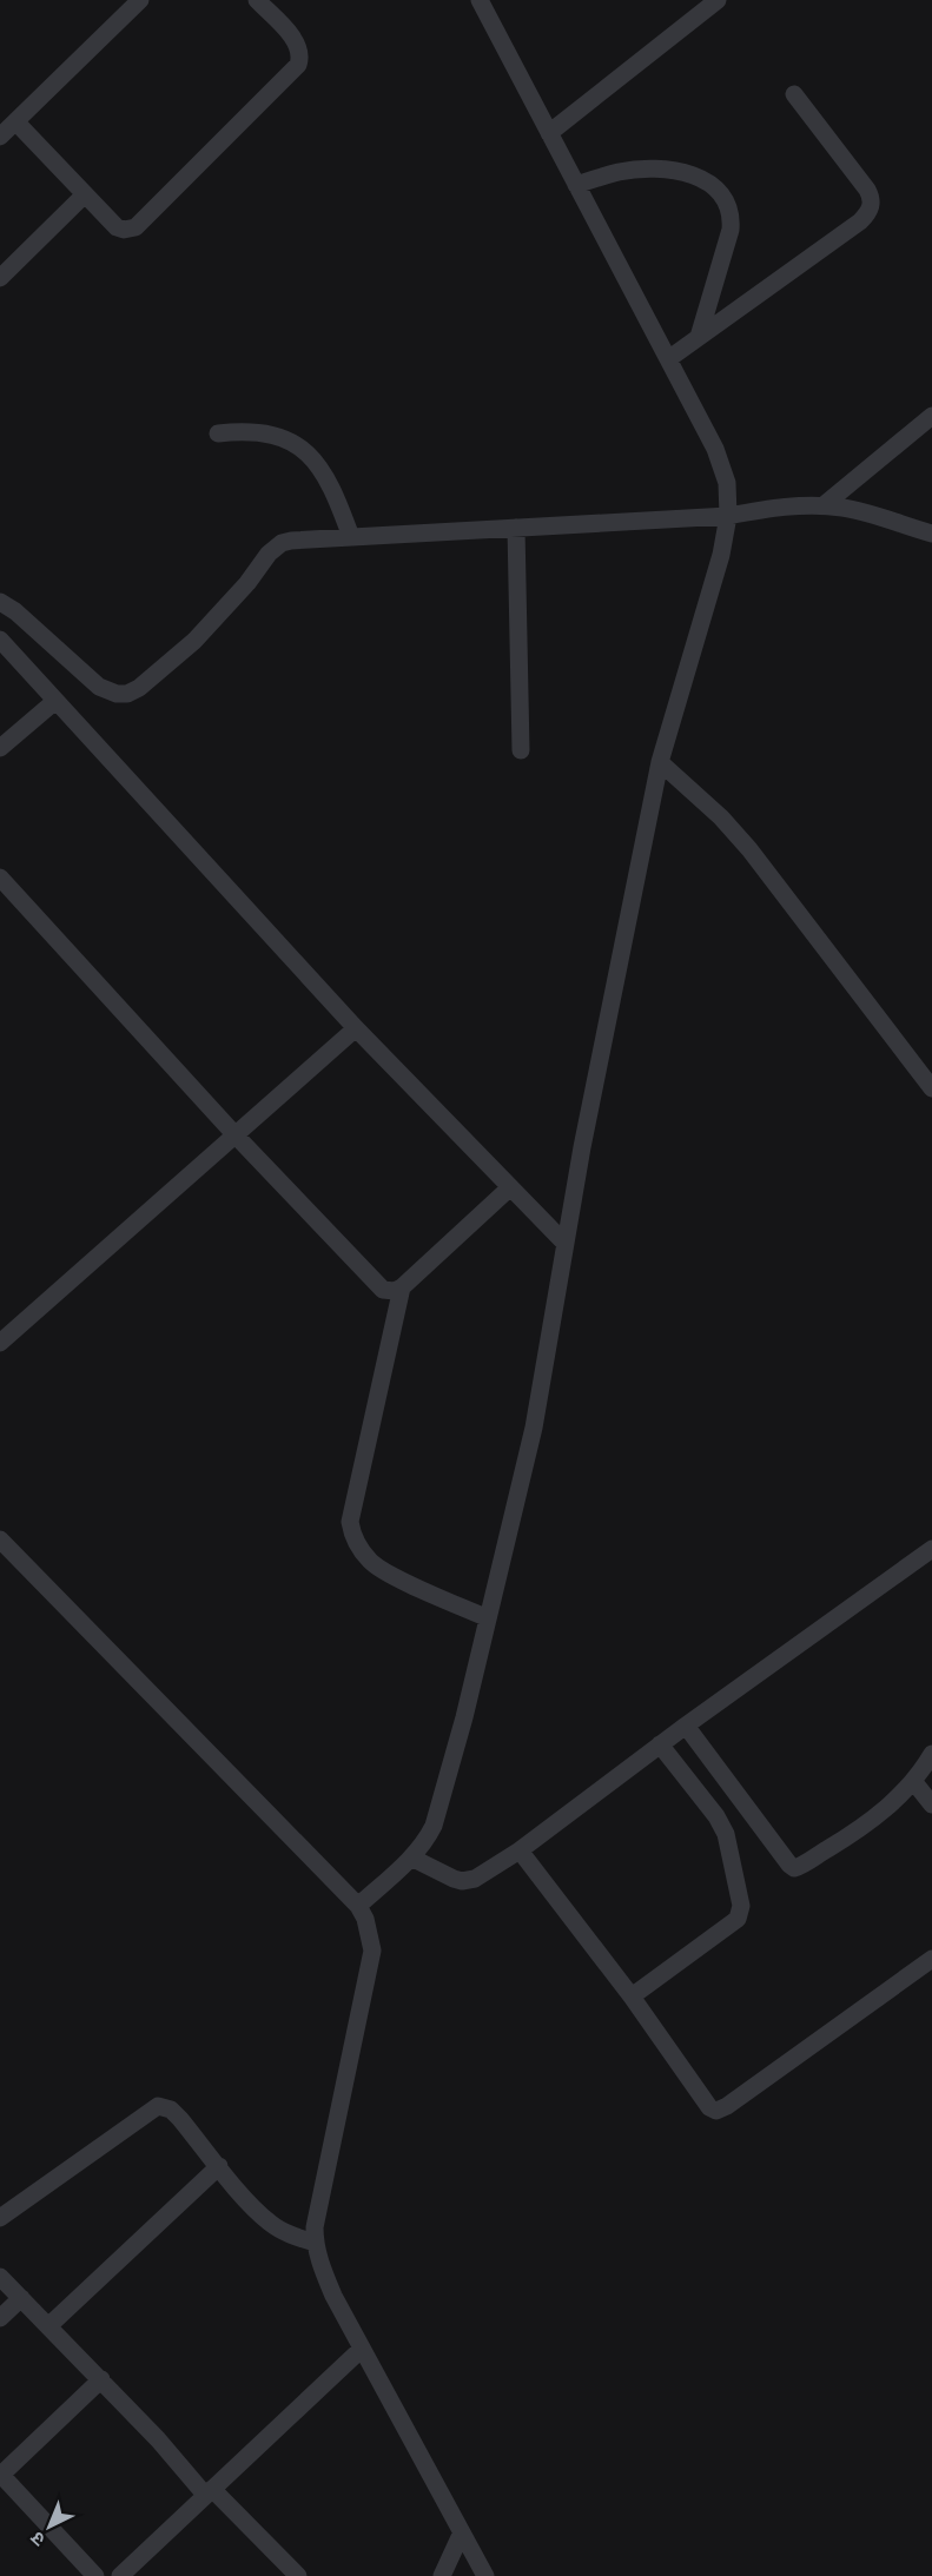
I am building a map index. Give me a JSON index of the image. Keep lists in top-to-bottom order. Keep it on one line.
{"north":"bottom left"}
